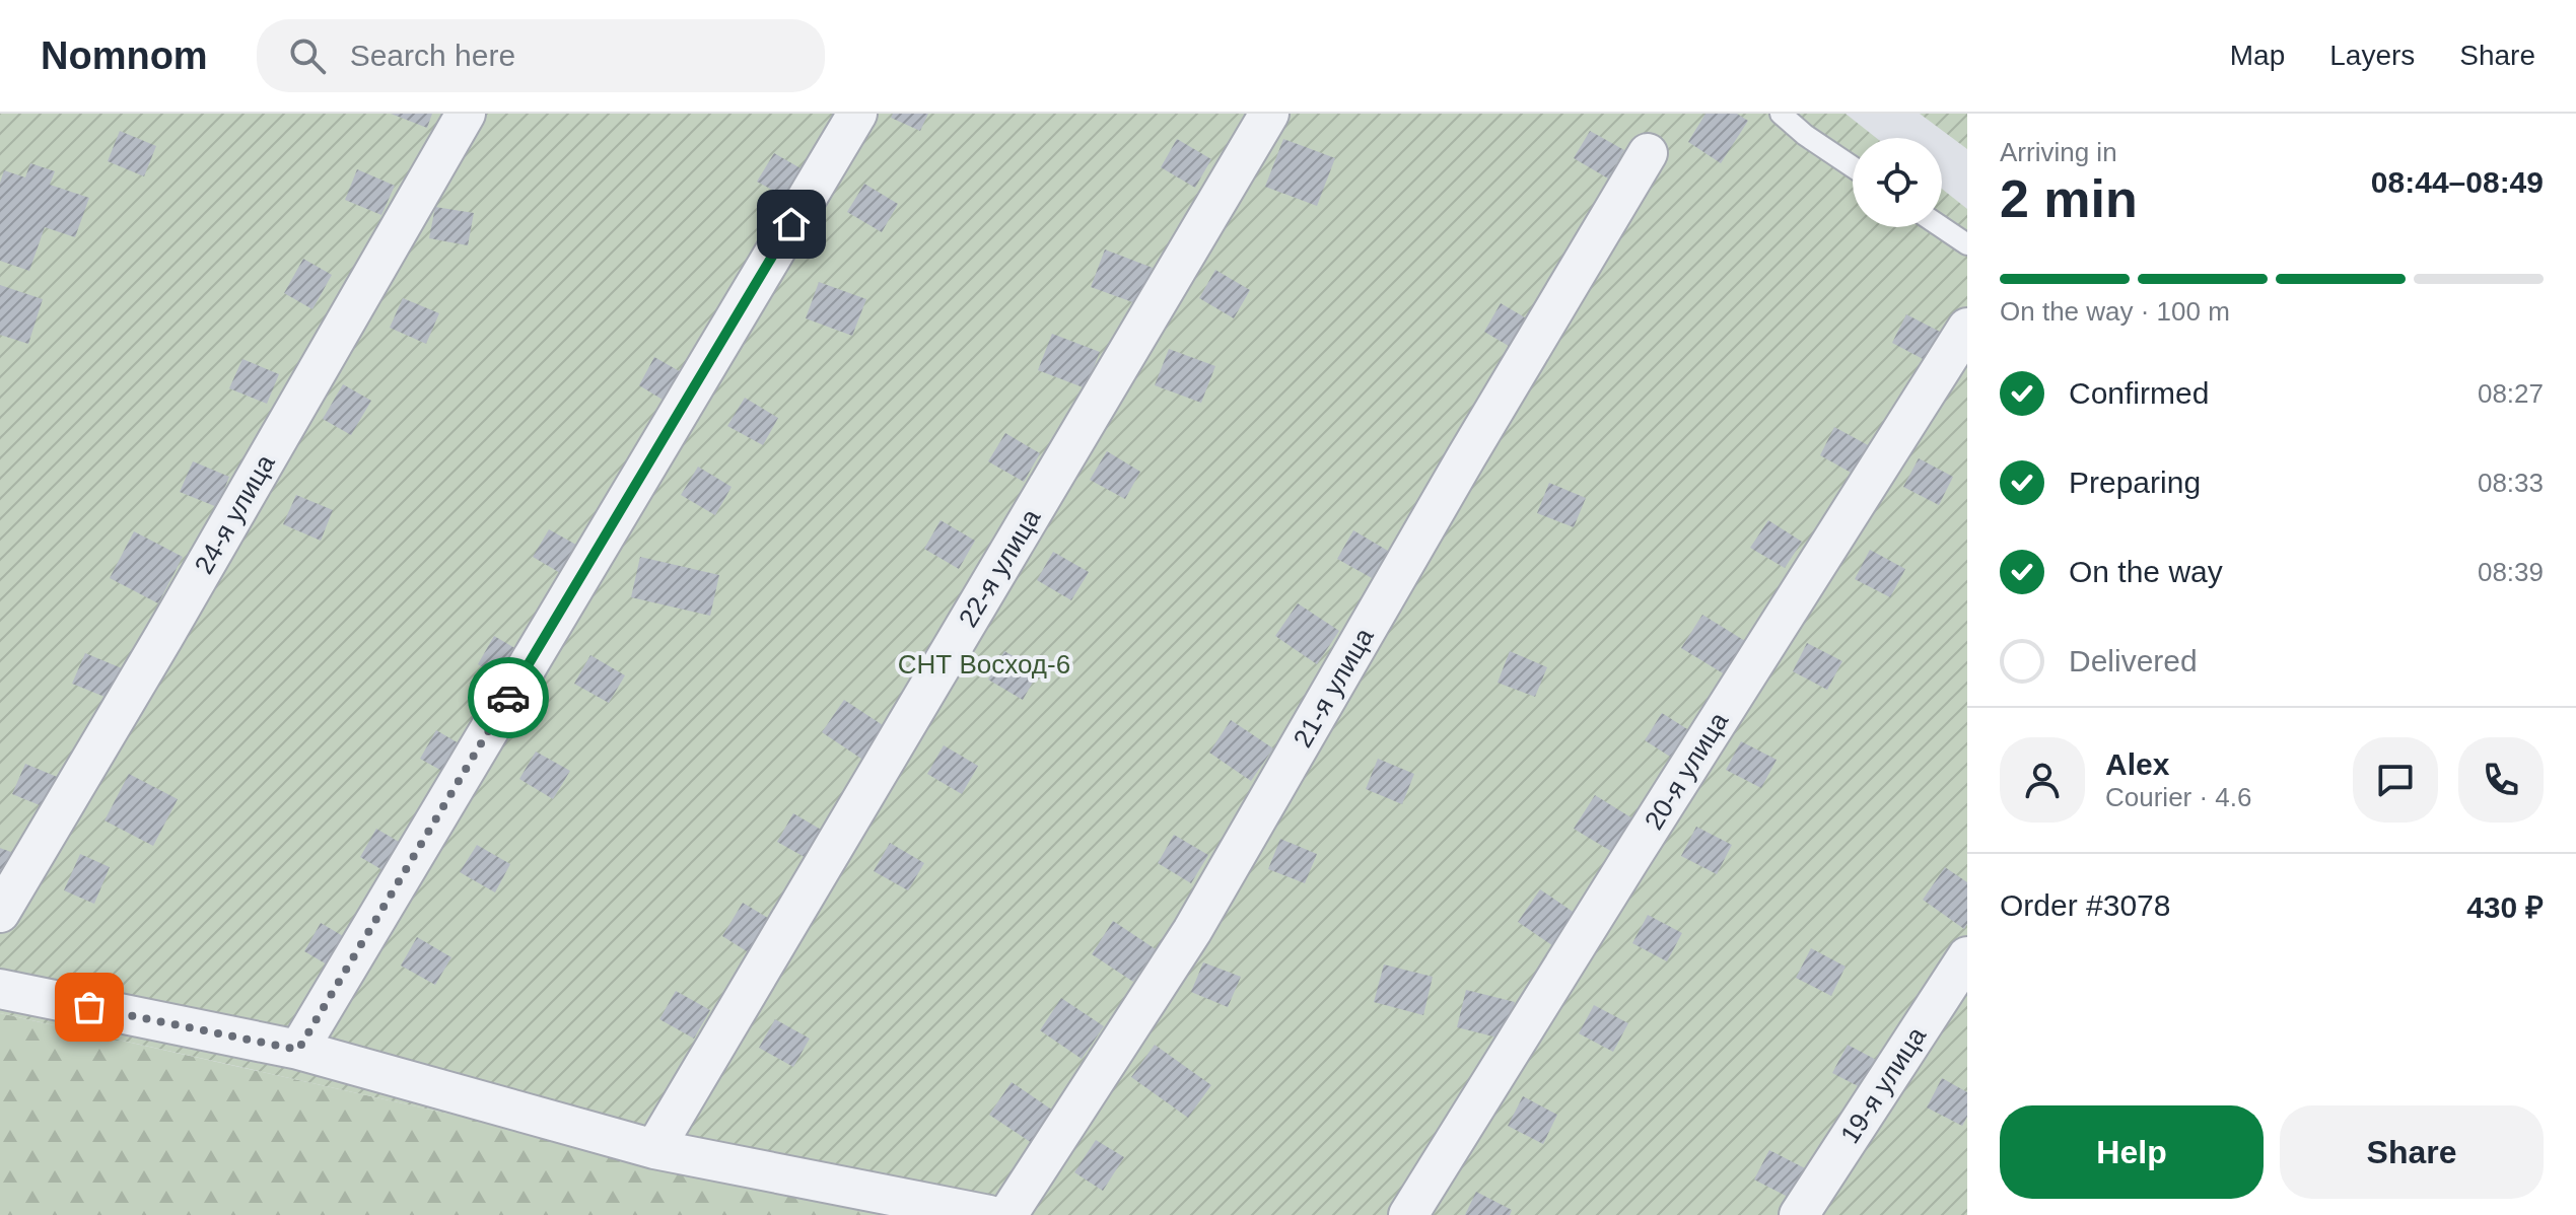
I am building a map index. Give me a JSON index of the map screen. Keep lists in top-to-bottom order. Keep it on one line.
{"streets":{"street":["24-я улица","22-я улица","21-я улица","20-я улица","19-я улица"]},"parks":["СНТ Восход-6"],"page":{"header":"Nomnom","search":"Search here","nav":["Map","Layers","Share"],"heading":["2 min","Arriving in","08:44–08:49"],"panel":["Alex","Courier · 4.6","Order #3078","430 ₽"],"bar":"On the way · 100 m","list":[["Confirmed","08:27"],["Preparing","08:33"],["On the way","08:39"],"Delivered"],"buttons":["Help","Share"]}}
